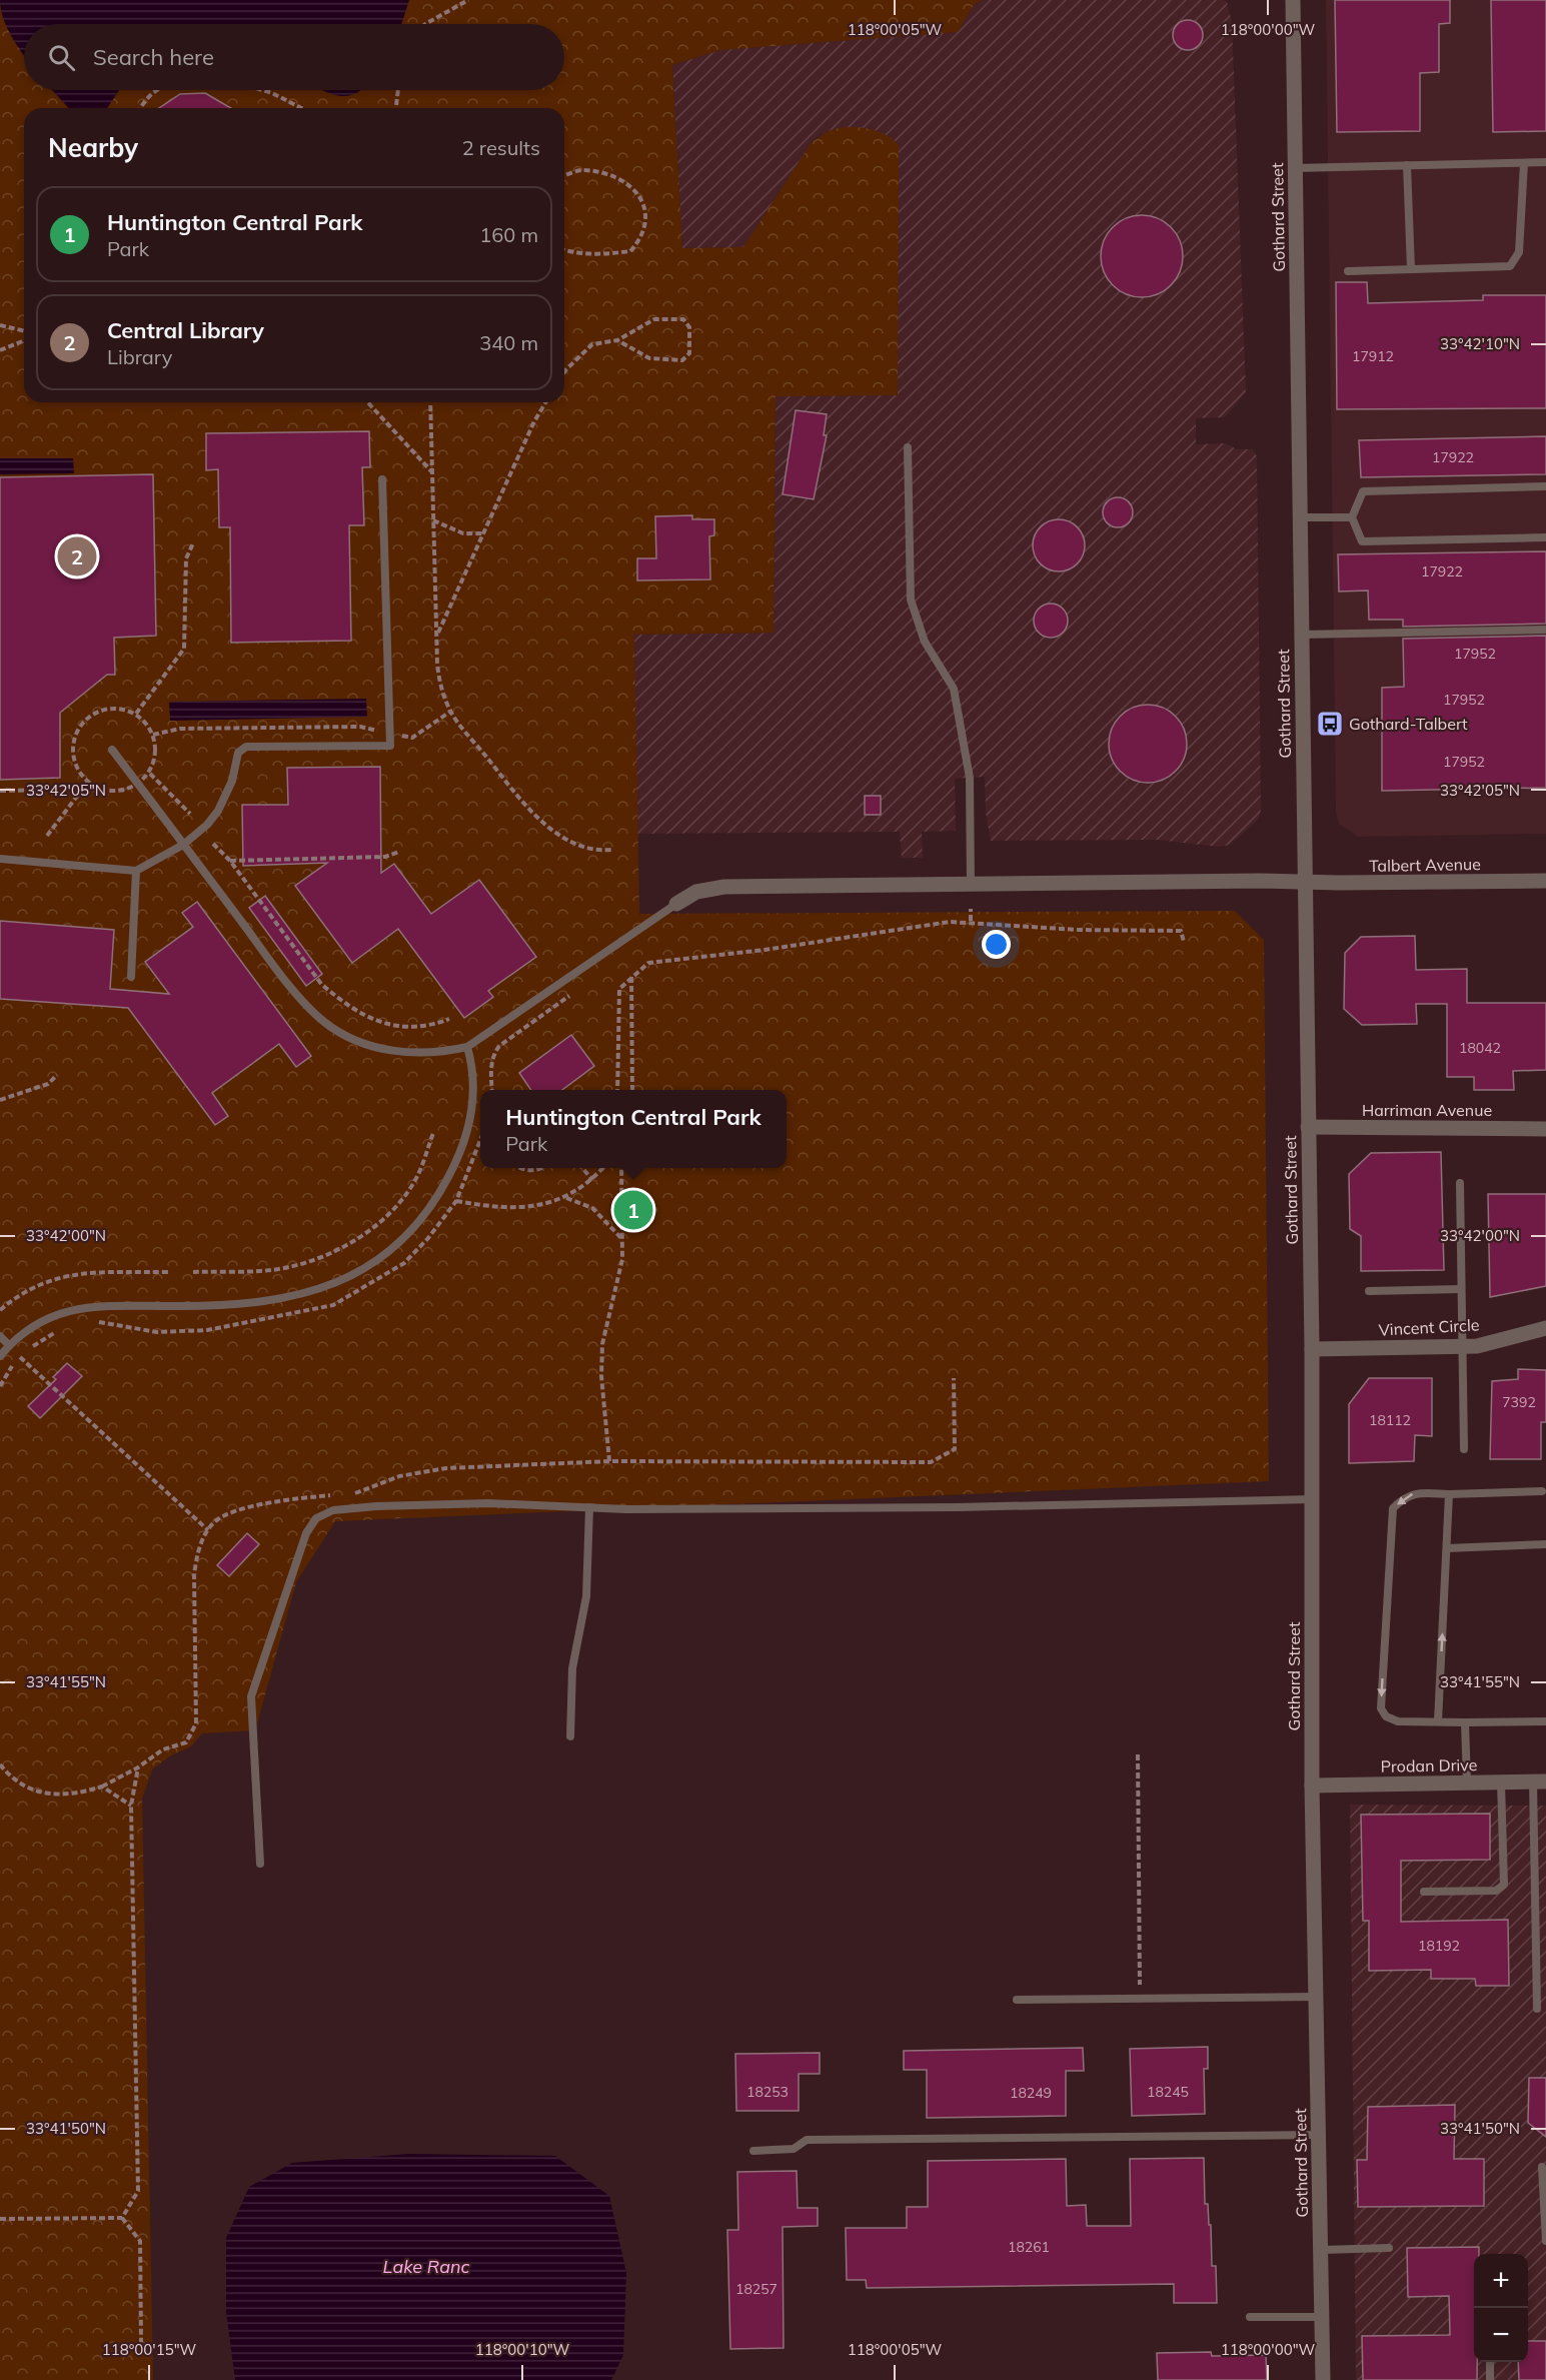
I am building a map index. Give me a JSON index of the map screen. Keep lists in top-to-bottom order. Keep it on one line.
{"streets":{"street":["Gothard Street","Talbert Avenue","Harriman Avenue","Vincent Circle","Prodan Drive"]},"crossings":[["Gothard Street","Talbert Avenue"],["Gothard Street","Harriman Avenue"],["Gothard Street","Vincent Circle"],["Gothard Street","Prodan Drive"]],"water":["Lake Ranc"],"places":{"bus stop":["Gothard-Talbert"]},"house_numbers":["17912","17922","17922","17952","17952","17952","18042","7392","18112","18192","18253","18245","18249","18261","18257"],"page":{"search":"Search here","heading":["Nearby","2 results"],"list":[{"mark":"1","name":"Huntington Central Park","note":"Park","value":"160 m"},{"mark":"2","name":"Central Library","note":"Library","value":"340 m"}],"pins":["2","1"],"popup":["Huntington Central Park","Park"],"map_buttons":["+","−"]},"coordinates":["118°00'05\"W","118°00'00\"W","33°42'10\"N","33°42'05\"N","33°42'00\"N","33°41'55\"N","33°41'50\"N","118°00'15\"W","118°00'10\"W"]}
